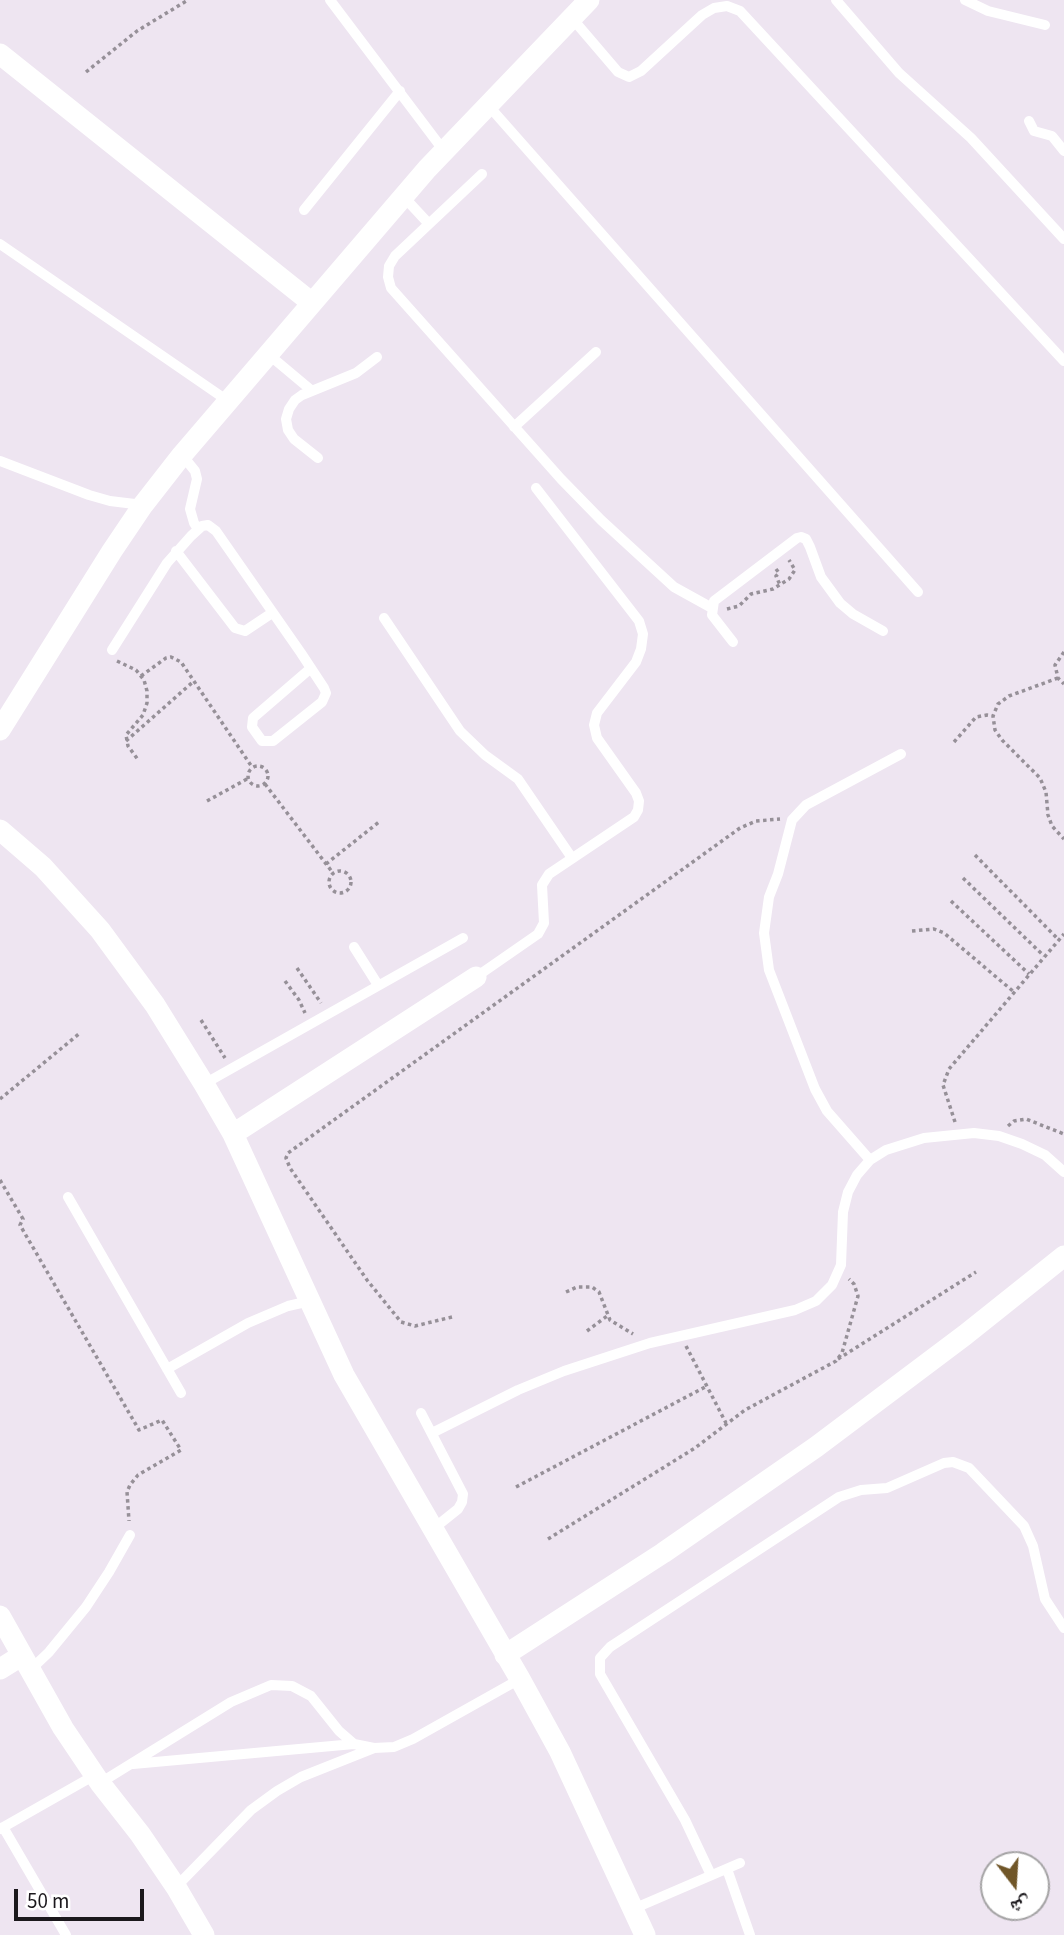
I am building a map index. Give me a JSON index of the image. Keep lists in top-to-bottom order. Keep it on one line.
{"scale_bar":"50 m","north":"bottom"}
